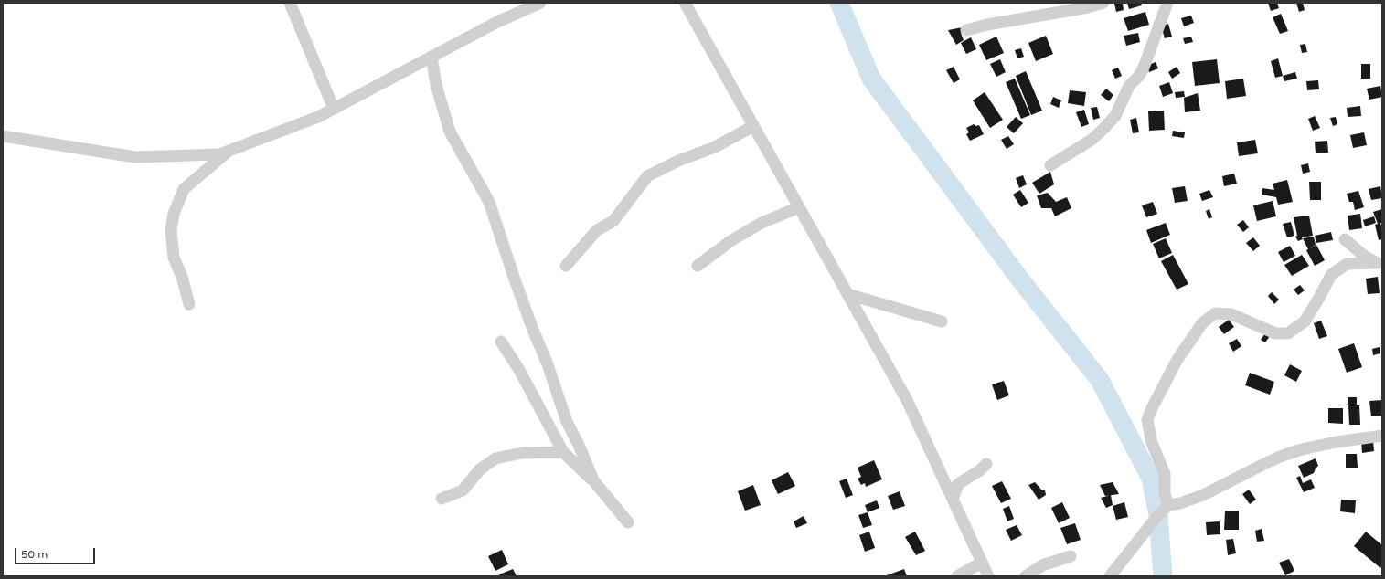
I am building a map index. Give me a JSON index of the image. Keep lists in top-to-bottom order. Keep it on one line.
{"scale_bar":"50 m"}
